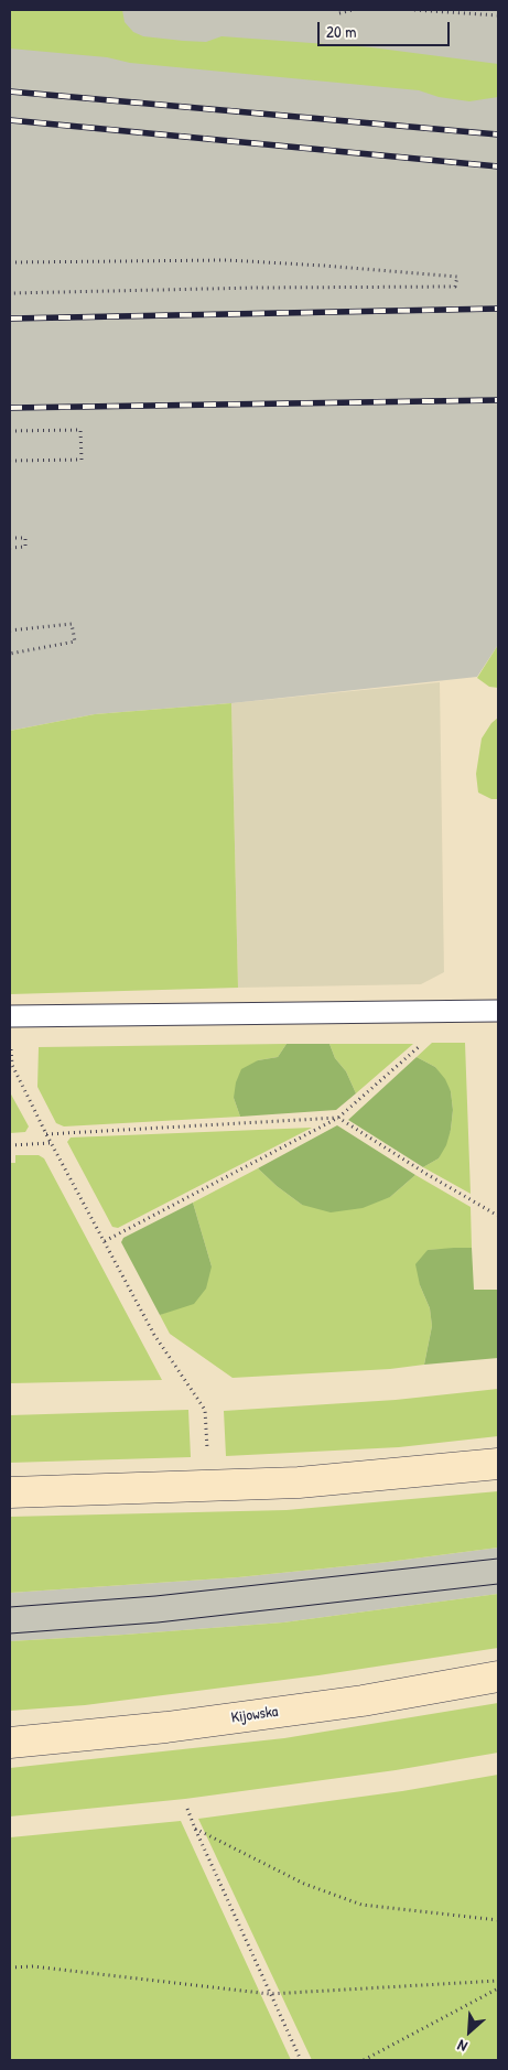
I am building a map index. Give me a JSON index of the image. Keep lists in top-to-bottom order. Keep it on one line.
{"streets":{"street":["Kijowska"]},"scale_bar":"20 m","north":"bottom left"}
